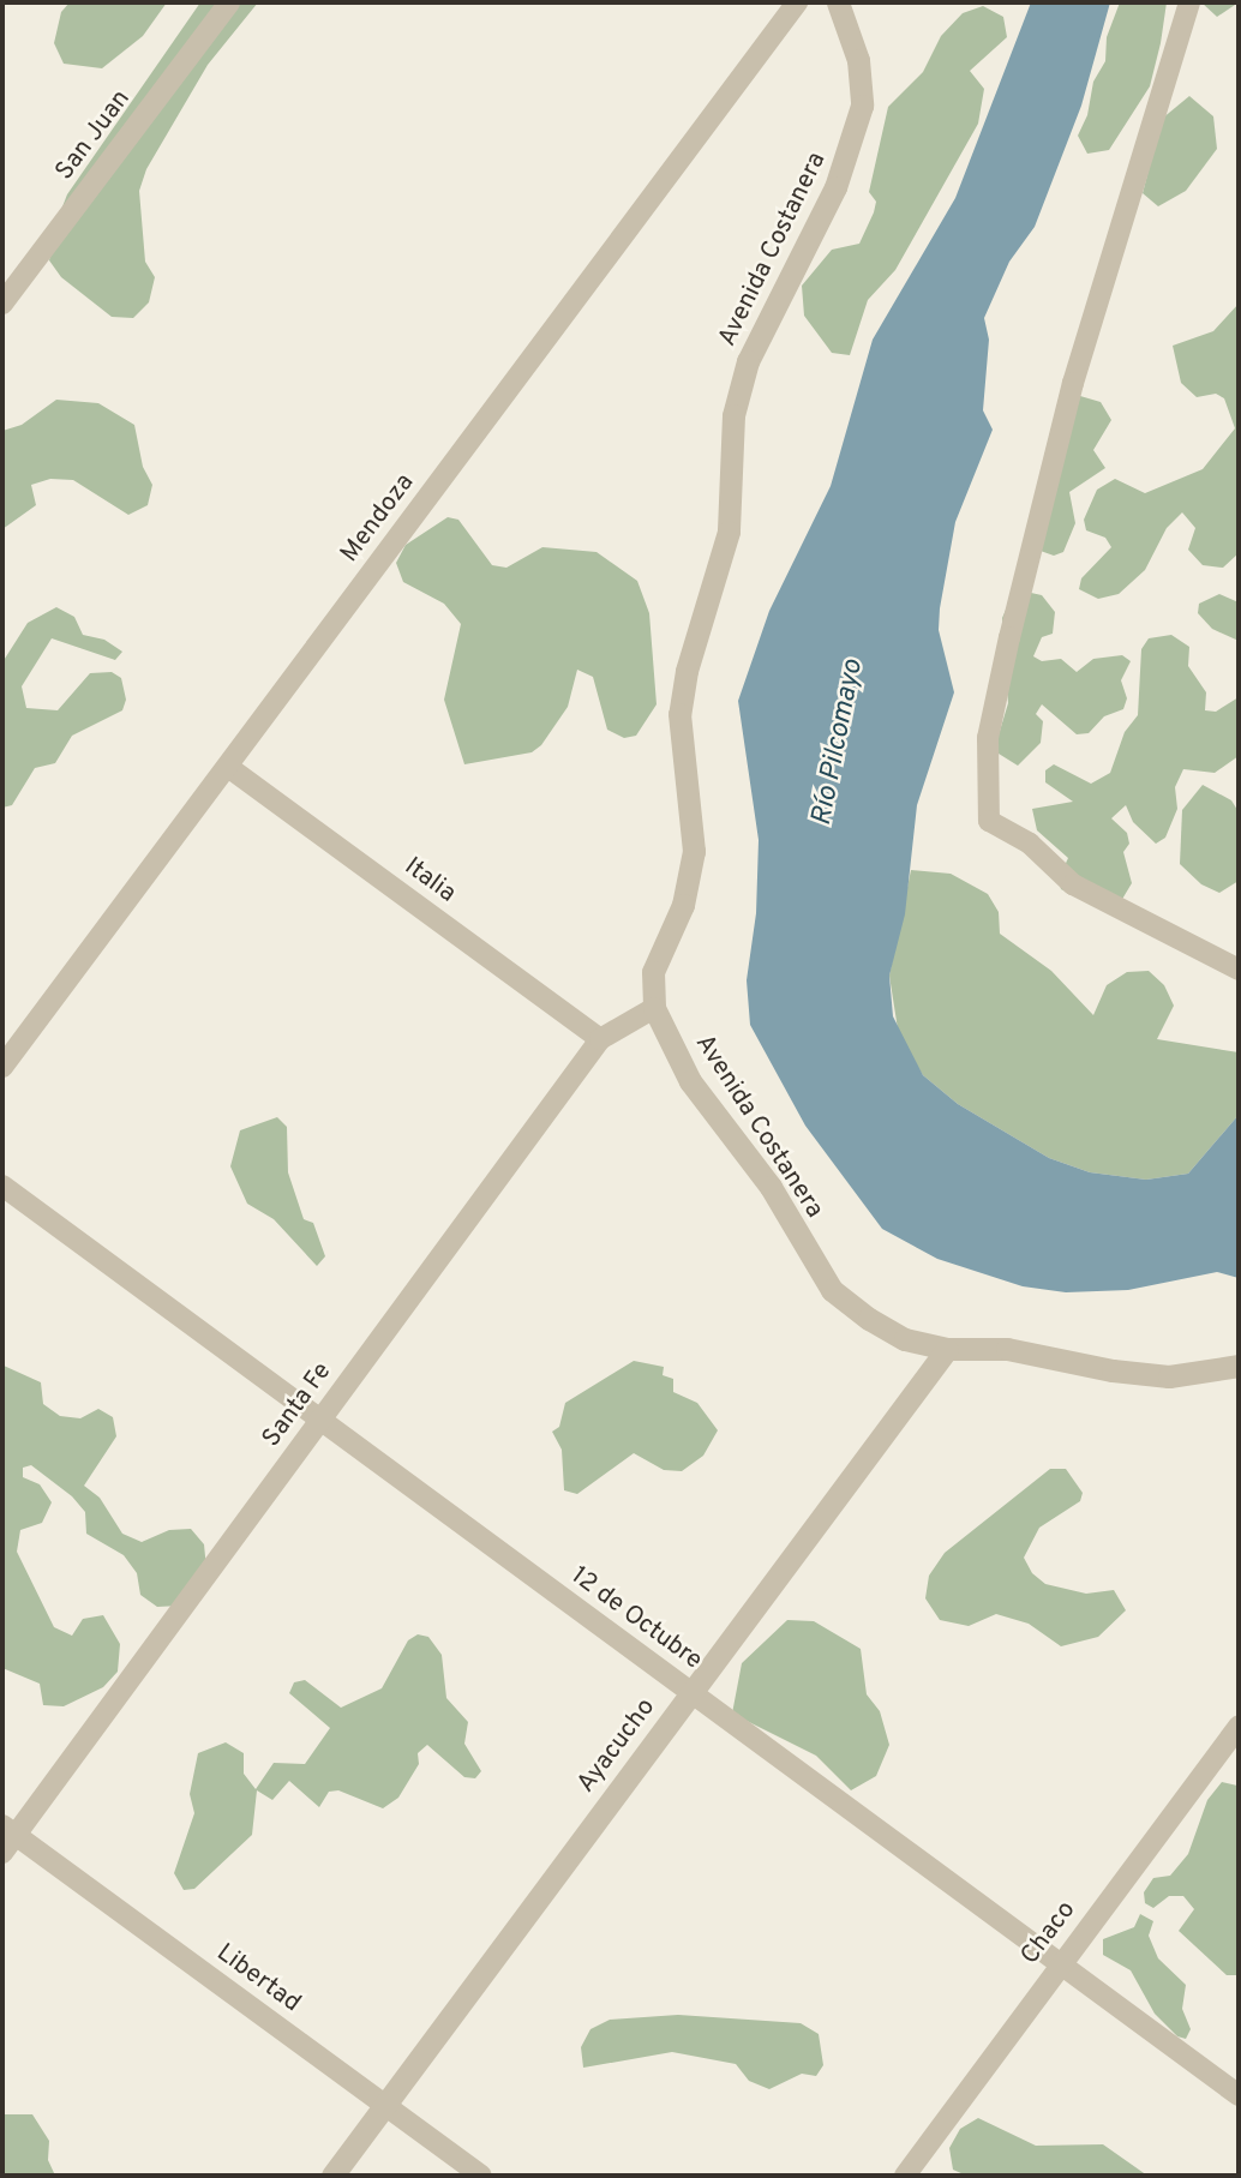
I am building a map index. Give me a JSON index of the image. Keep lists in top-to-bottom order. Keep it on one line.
{"streets":{"street":["San Juan","Avenida Costanera","Mendoza","Italia","Santa Fe","12 de Octubre","Ayacucho","Chaco","Libertad"]},"crossings":[["Avenida Costanera","Santa Fe"],["Avenida Costanera","Ayacucho"],["Mendoza","Italia"],["Italia","Santa Fe"],["Santa Fe","12 de Octubre"],["Santa Fe","Libertad"],["12 de Octubre","Ayacucho"],["12 de Octubre","Chaco"],["Ayacucho","Libertad"]],"water":["Río Pilcomayo"]}
